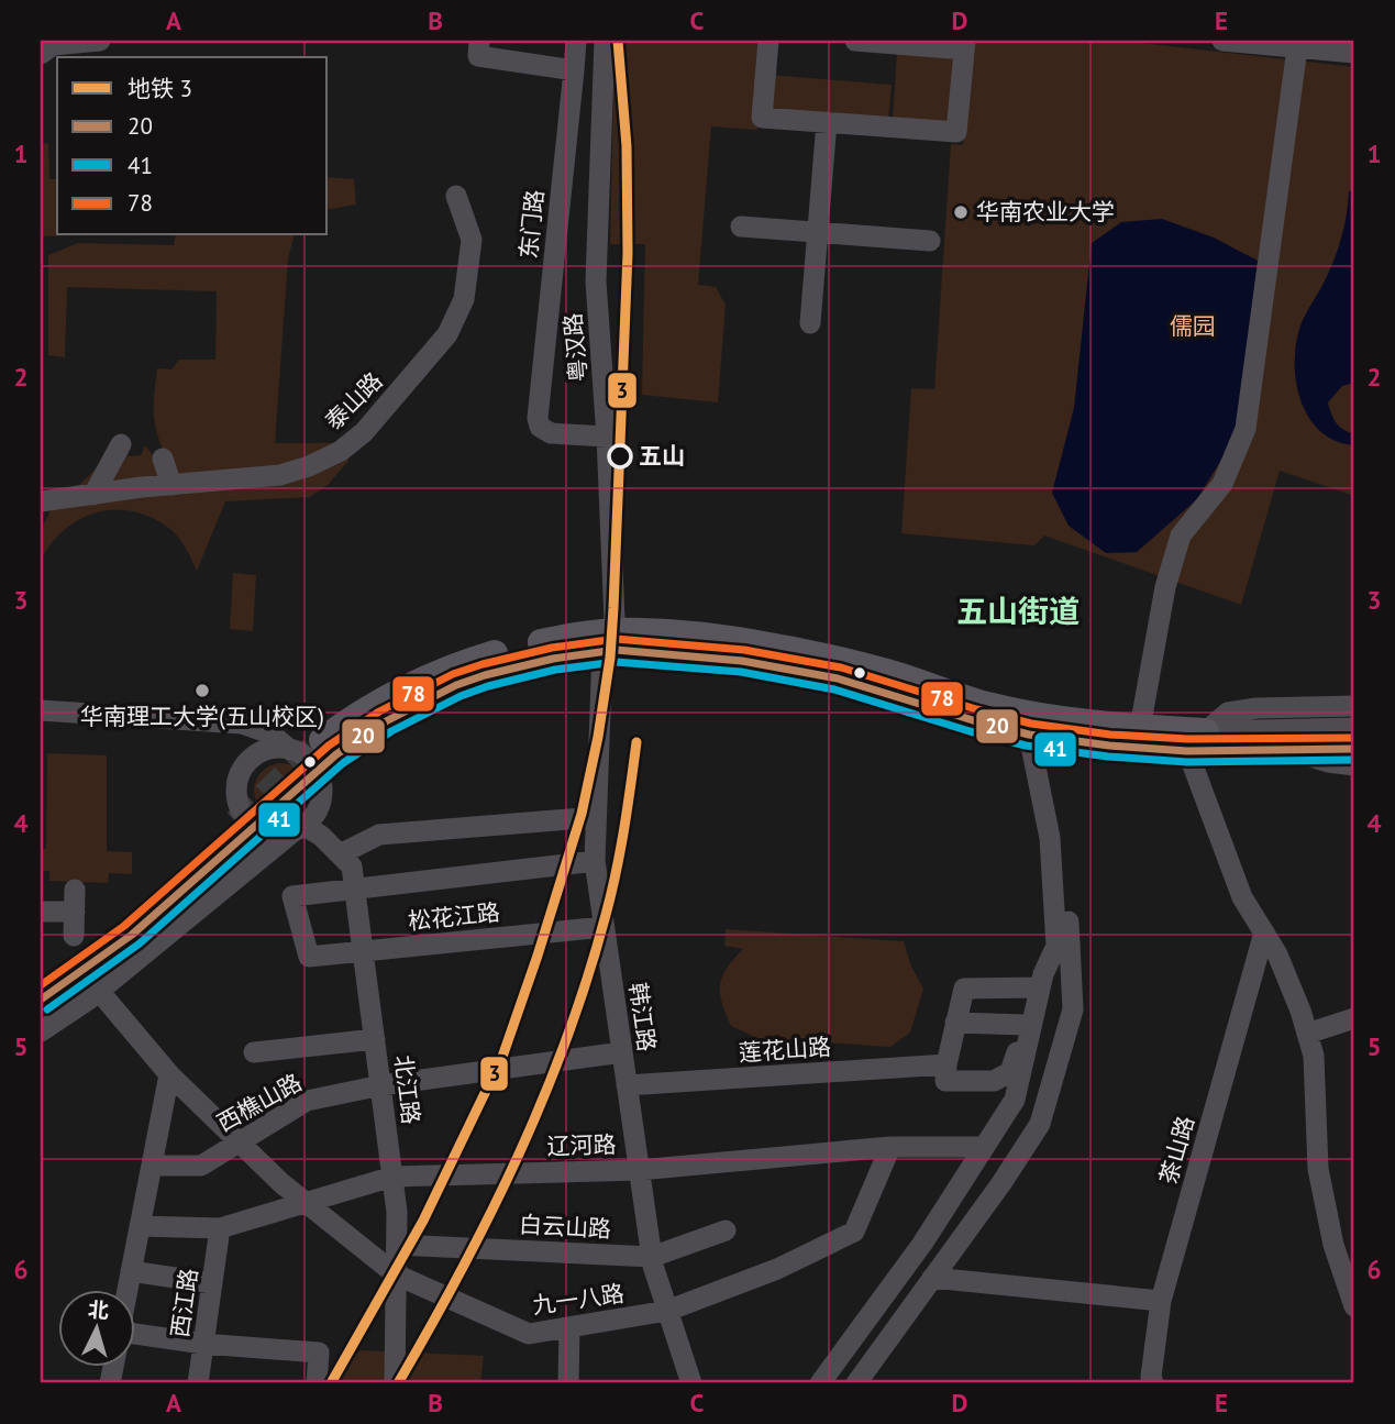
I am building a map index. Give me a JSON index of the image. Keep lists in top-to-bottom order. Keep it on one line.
{"streets":{"street":["东门路","粤汉路","泰山路","松花江路","韩江路","莲花山路","北江路","西樵山路","辽河路","茶山路","白云山路","九一八路","西江路"]},"crossings":[["东门路","粤汉路"],["粤汉路","韩江路"],["松花江路","韩江路"],["松花江路","北江路"],["韩江路","莲花山路"],["韩江路","西樵山路"],["韩江路","辽河路"],["韩江路","白云山路"],["韩江路","九一八路"],["北江路","西樵山路"],["北江路","辽河路"],["北江路","白云山路"],["北江路","九一八路"],["西樵山路","九一八路"],["辽河路","九一八路"],["辽河路","西江路"]],"districts":["五山街道"],"parks":["儒园"],"places":["华南农业大学","五山","华南理工大学(五山校区)"],"lines":["metro line 3","transit line 78","transit line 20","transit line 41"],"legend":["地铁 3","20","41","78"],"north":"top","grid":{"columns":["A","B","C","D","E"],"rows":["1","2","3","4","5","6"]}}
